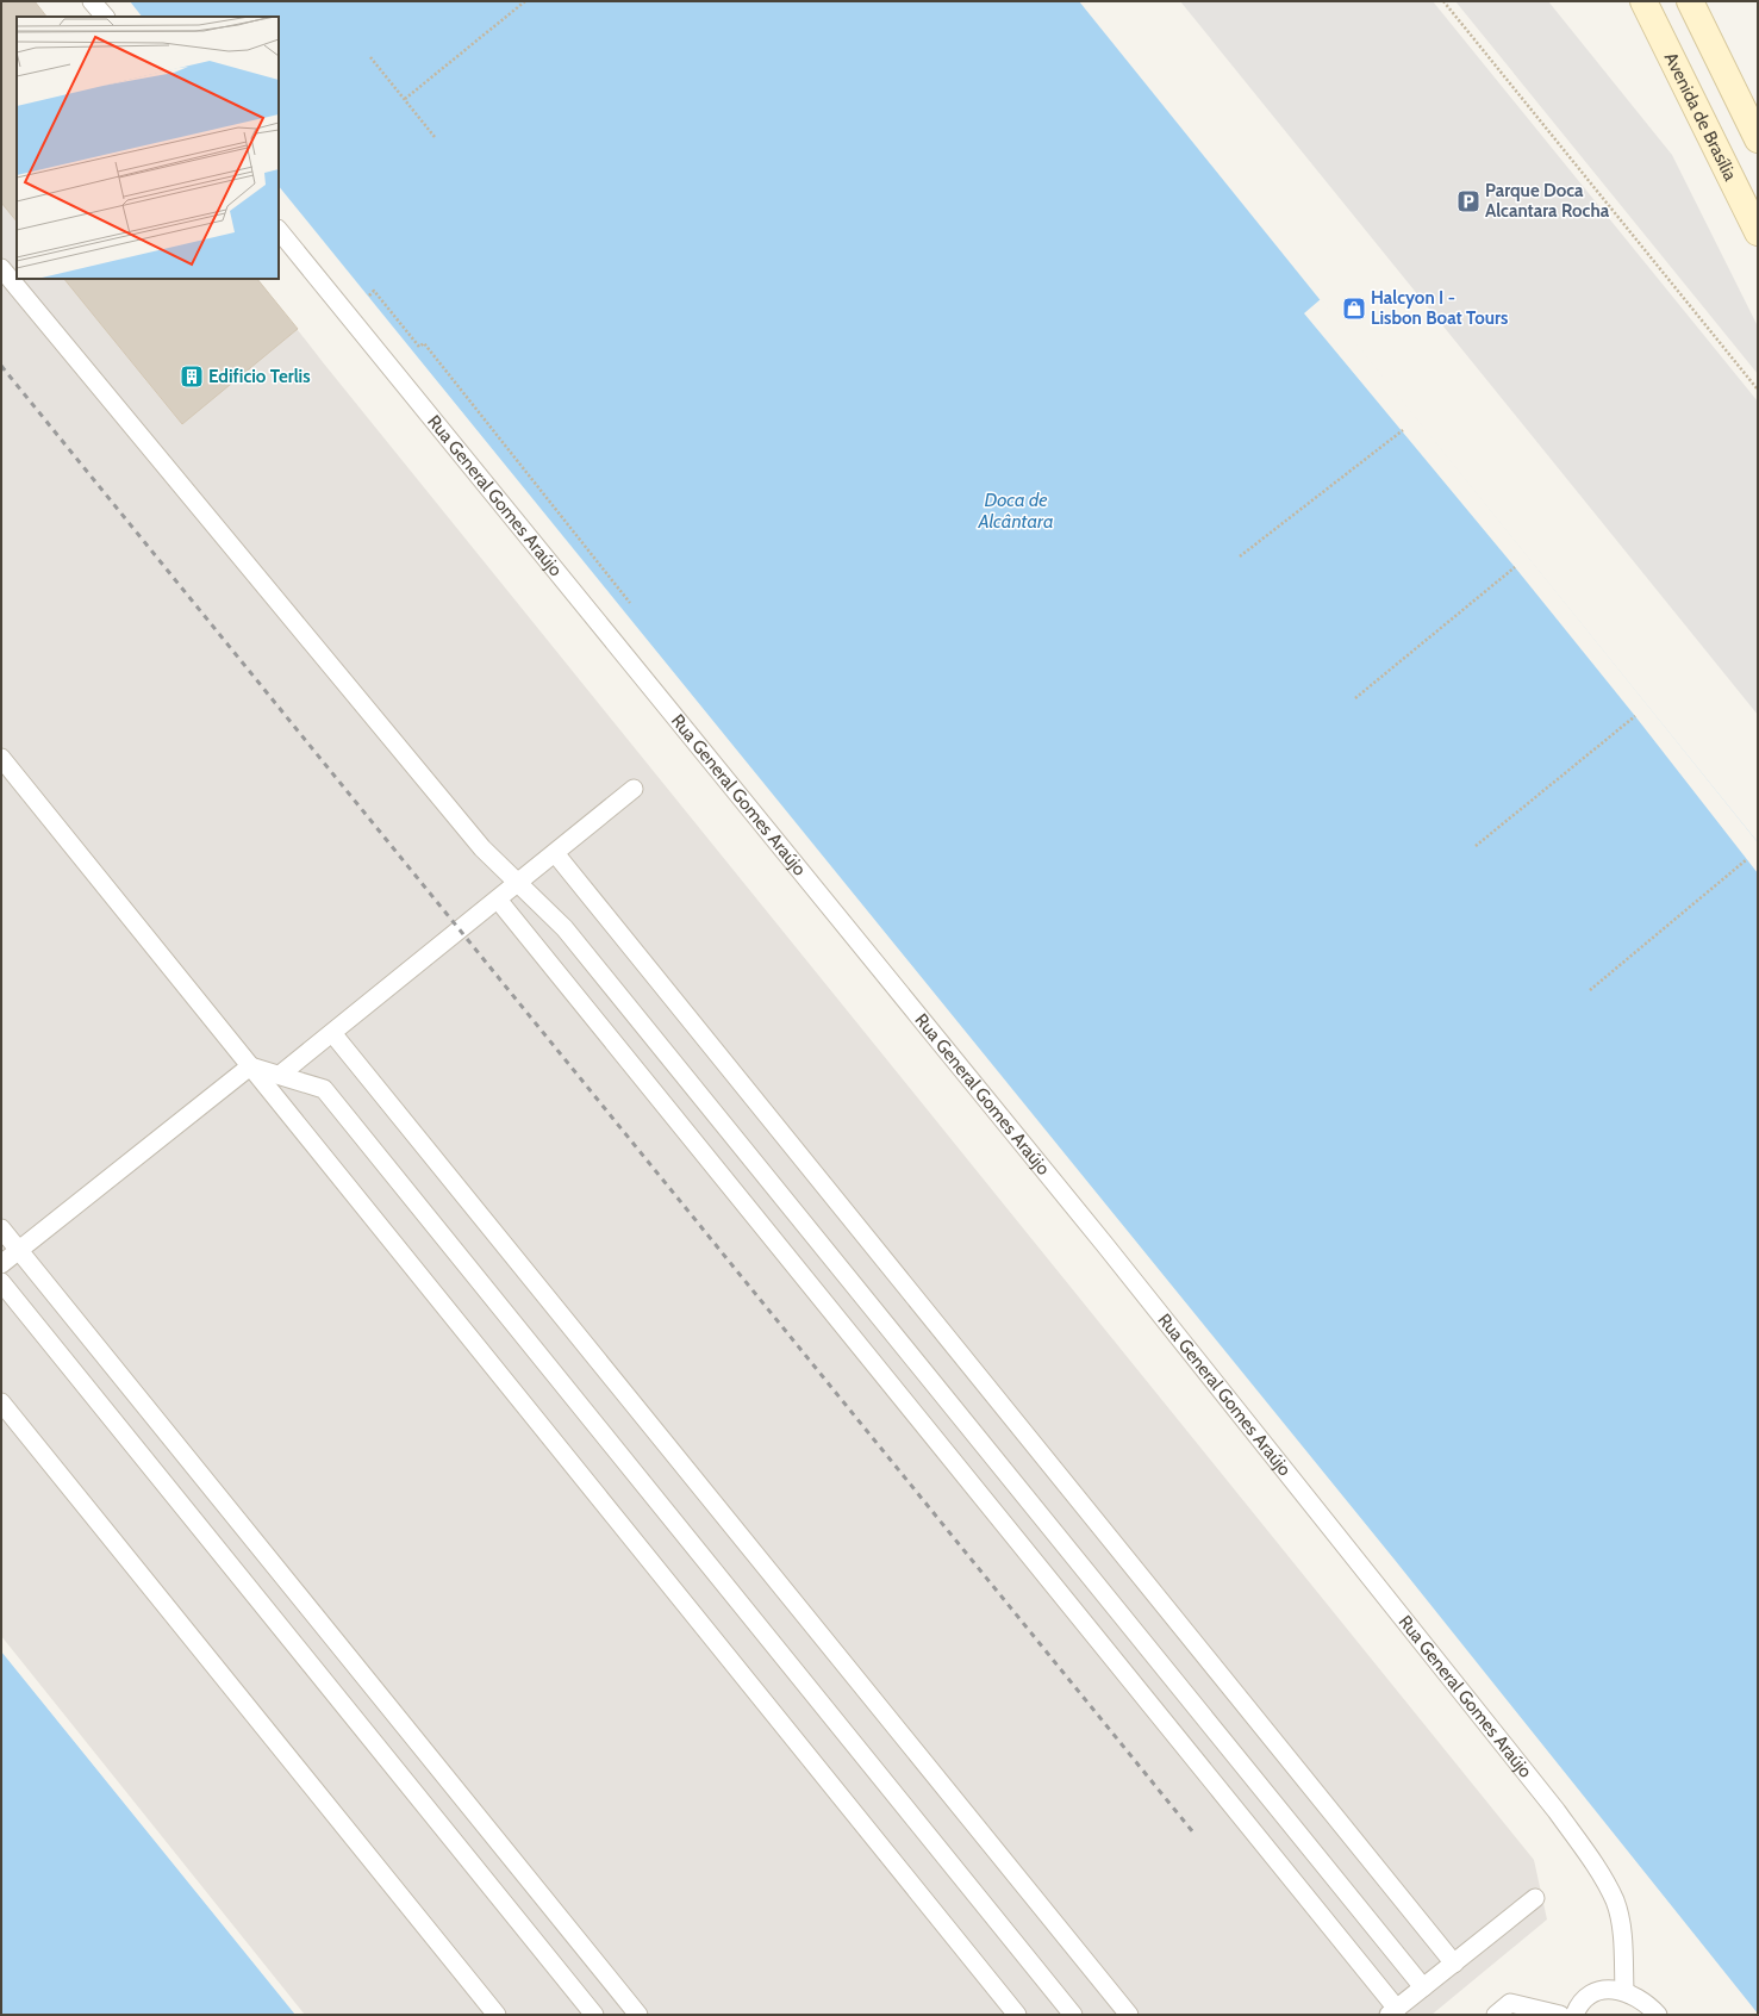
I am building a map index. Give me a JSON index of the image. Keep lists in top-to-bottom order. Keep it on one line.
{"streets":{"street":["Avenida de Brasília"],"lane":["Rua General Gomes Araújo"]},"water":["Doca de Alcântara"],"places":{"parking":["Parque Doca Alcantara Rocha"],"shop":["Halcyon I - Lisbon Boat Tours"],"building":["Edificio Terlis"]}}
